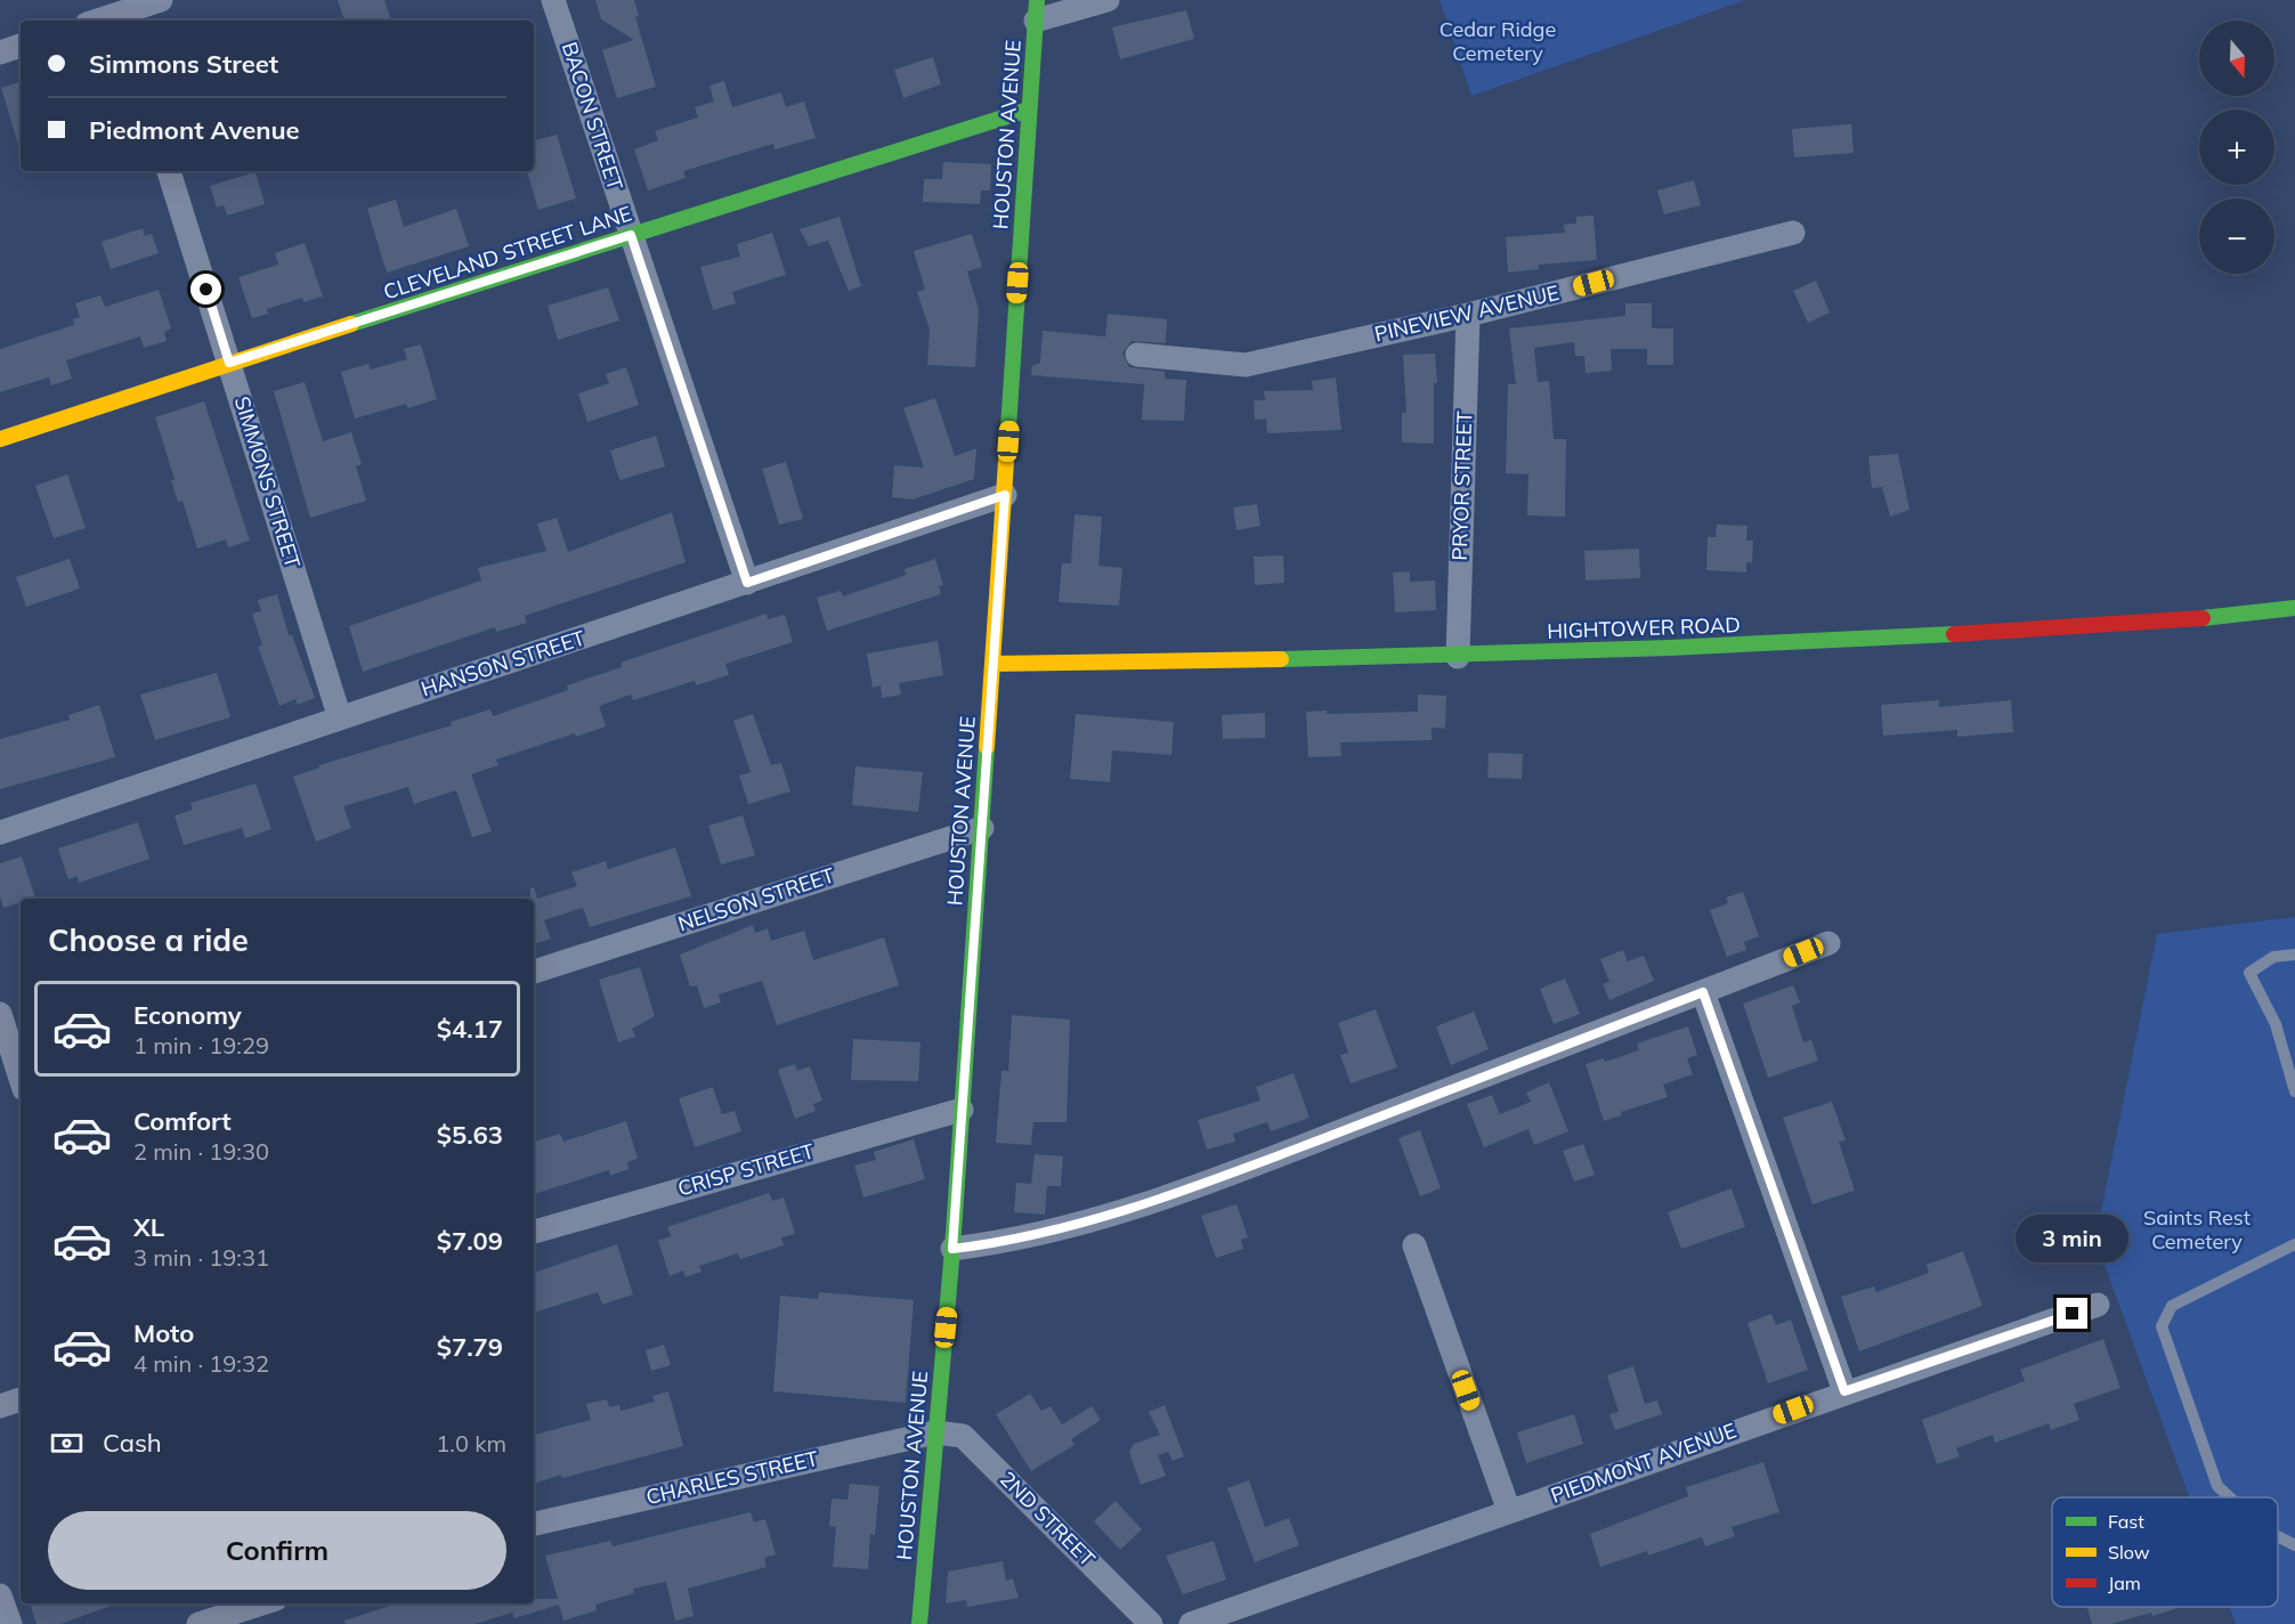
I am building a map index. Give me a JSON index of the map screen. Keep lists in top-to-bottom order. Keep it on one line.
{"streets":{"street":["BACON STREET","HOUSTON AVENUE","CLEVELAND STREET LANE","PINEVIEW AVENUE","SIMMONS STREET","PRYOR STREET","HIGHTOWER ROAD","HANSON STREET","NELSON STREET","CRISP STREET","PIEDMONT AVENUE","CHARLES STREET","2ND STREET"]},"crossings":[["BACON STREET","CLEVELAND STREET LANE"],["BACON STREET","HANSON STREET"],["HOUSTON AVENUE","CLEVELAND STREET LANE"],["HOUSTON AVENUE","HIGHTOWER ROAD"],["HOUSTON AVENUE","HANSON STREET"],["HOUSTON AVENUE","NELSON STREET"],["HOUSTON AVENUE","CRISP STREET"],["HOUSTON AVENUE","CHARLES STREET"],["HOUSTON AVENUE","2ND STREET"],["CLEVELAND STREET LANE","SIMMONS STREET"],["PINEVIEW AVENUE","PRYOR STREET"],["SIMMONS STREET","HANSON STREET"],["PRYOR STREET","HIGHTOWER ROAD"],["CHARLES STREET","2ND STREET"]],"parks":["Cedar Ridge Cemetery","Saints Rest Cemetery"],"legend":["Fast","Slow","Jam"],"north":"bottom","page":{"map_buttons":["+","−"],"banner":["Simmons Street","Piedmont Avenue"],"heading":"Choose a ride","list":[{"name":"Economy","note":"1 min · 19:29","value":"$4.17"},{"name":"Comfort","note":"2 min · 19:30","value":"$5.63"},{"name":"XL","note":"3 min · 19:31","value":"$7.09"},{"name":"Moto","note":"4 min · 19:32","value":"$7.79"}],"bubble":"3 min","pay":["Cash","1.0 km"],"buttons":"Confirm"}}
